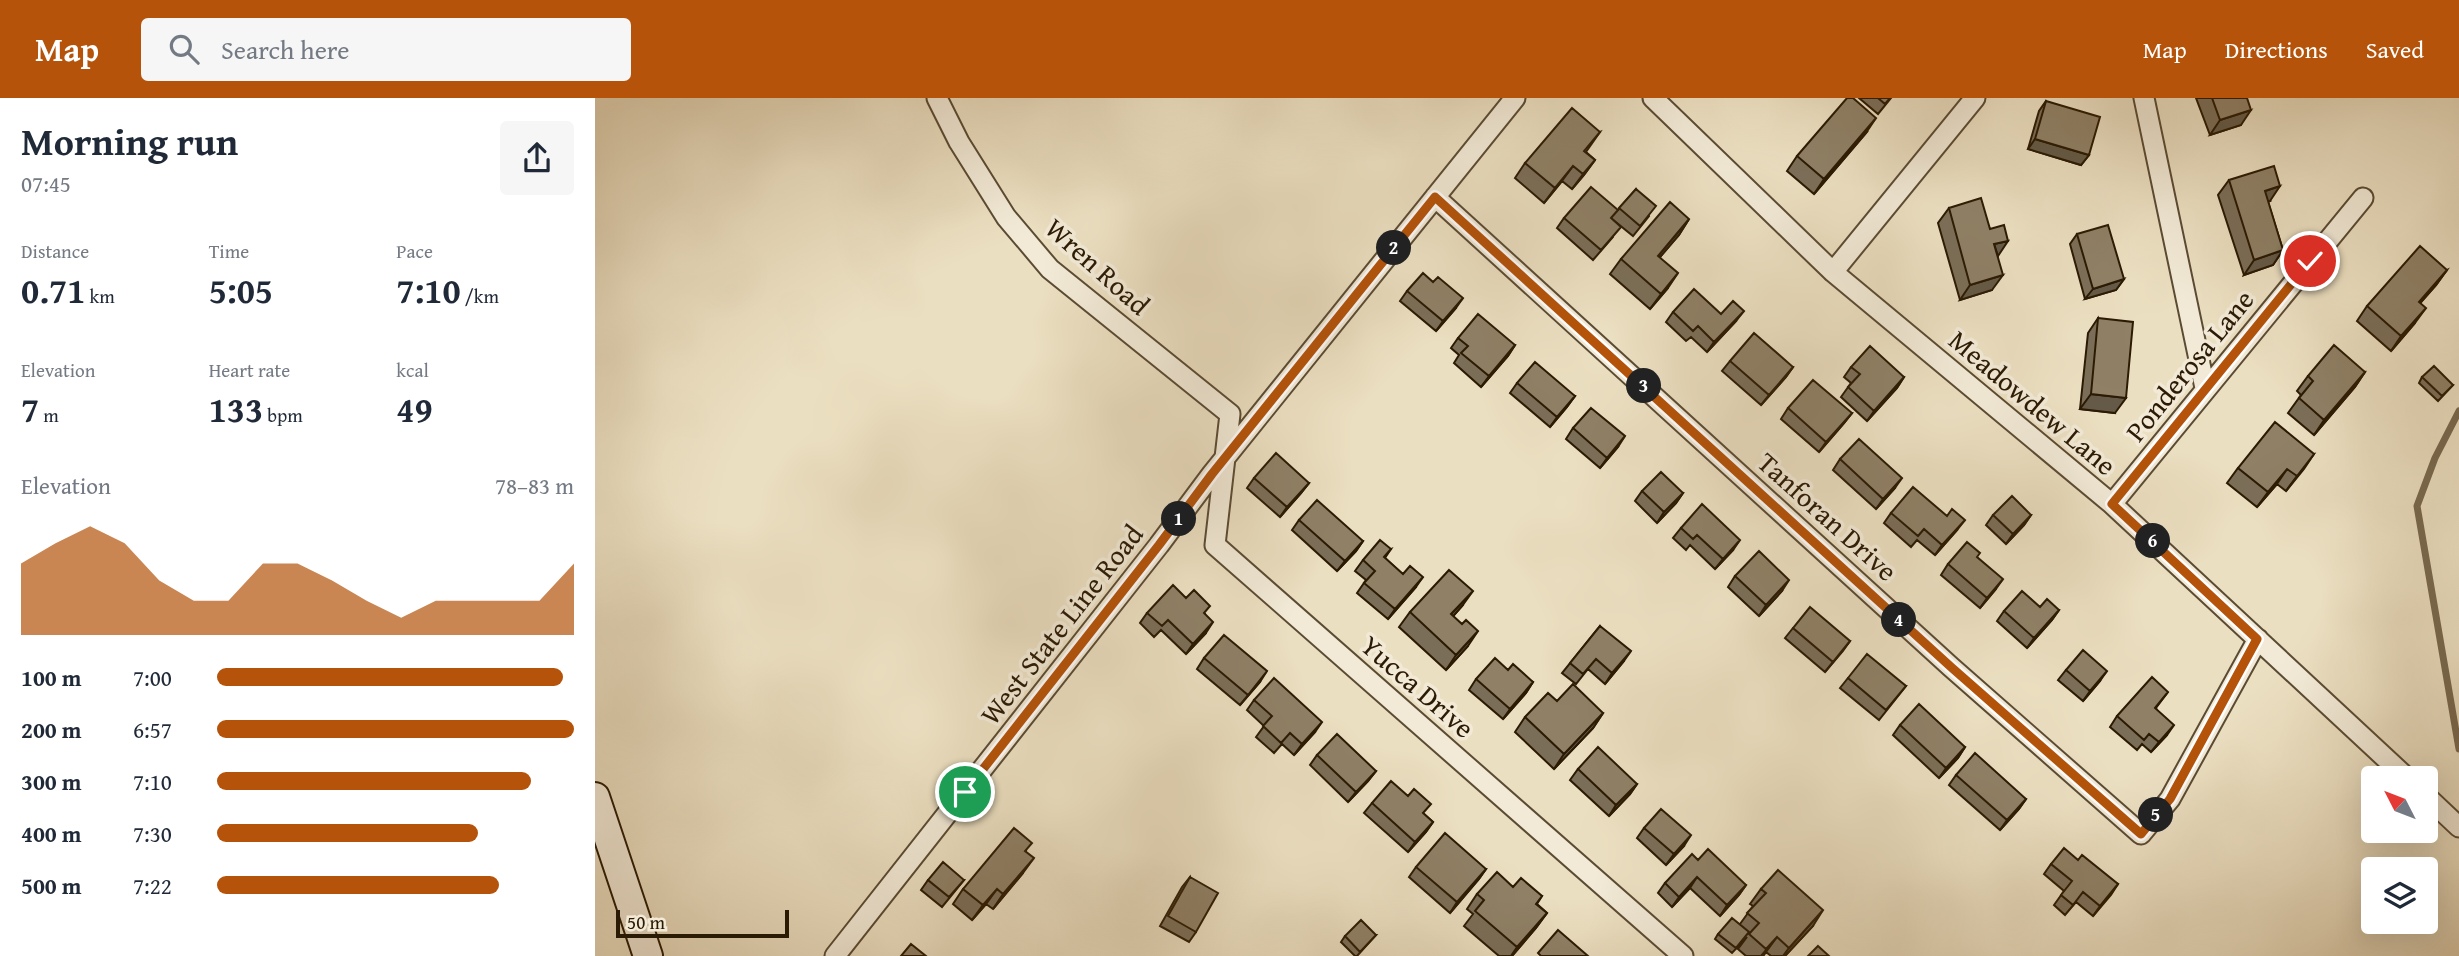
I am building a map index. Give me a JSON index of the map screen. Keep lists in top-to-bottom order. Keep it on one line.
{"streets":{"street":["Wren Road","Ponderosa Lane","Meadowdew Lane","Tanforan Drive","West State Line Road","Yucca Drive"]},"crossings":[["Wren Road","Yucca Drive"],["Ponderosa Lane","Meadowdew Lane"],["Meadowdew Lane","Tanforan Drive"],["Tanforan Drive","West State Line Road"],["West State Line Road","Yucca Drive"]],"scale_bar":"50 m","north":"top left","page":{"header":"Map","search":"Search here","nav":["Map","Directions","Saved"],"heading":["Morning run","07:45"],"stats":[["Distance","0.71 km"],["Time","5:05"],["Pace","7:10 /km"],["Elevation","7 m"],["Heart rate","133 bpm"],["kcal","49"]],"pins":["2","3","1","6","4","5"],"chart":["Elevation","78–83 m"],"list":[{"name":"100 m","note":"7:00"},{"name":"200 m","note":"6:57"},{"name":"300 m","note":"7:10"},{"name":"400 m","note":"7:30"},{"name":"500 m","note":"7:22"}],"scale":"50 m"}}
